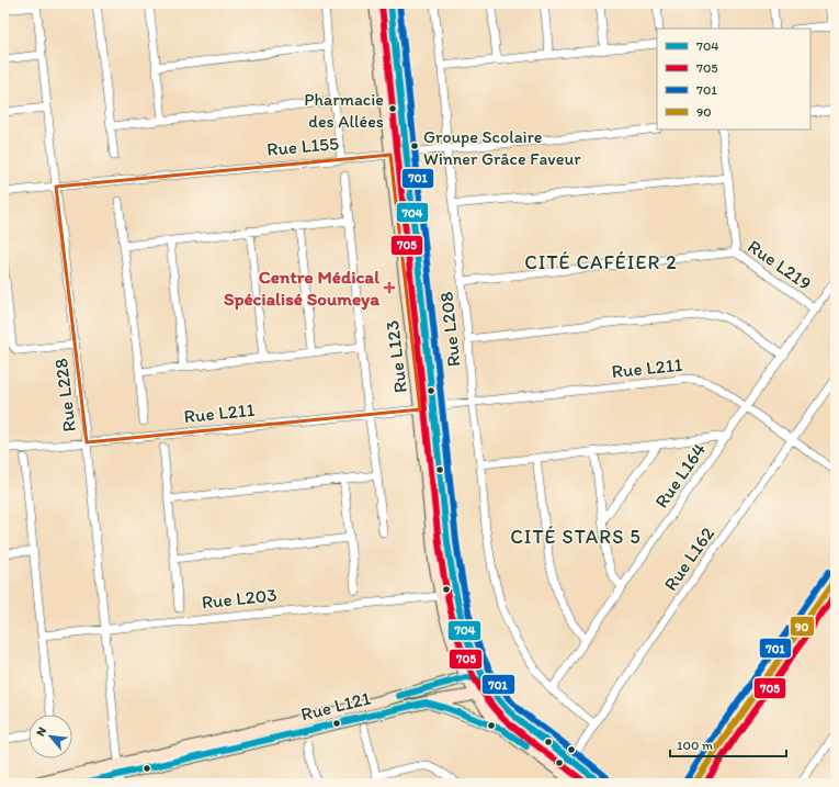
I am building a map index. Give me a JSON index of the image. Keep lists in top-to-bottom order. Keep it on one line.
{"streets":{"main road":["Rue L123","Rue L121"],"street":["Rue L155","Rue L219","Rue L208","Rue L211","Rue L228","Rue L164","Rue L162","Rue L203"]},"crossings":[["Rue L155","Rue L208"],["Rue L155","Rue L123"],["Rue L155","Rue L228"],["Rue L219","Rue L208"],["Rue L219","Rue L164"],["Rue L208","Rue L211"],["Rue L208","Rue L164"],["Rue L208","Rue L162"],["Rue L123","Rue L211"],["Rue L123","Rue L162"],["Rue L123","Rue L203"],["Rue L123","Rue L121"],["Rue L211","Rue L228"],["Rue L211","Rue L164"],["Rue L211","Rue L162"],["Rue L228","Rue L203"],["Rue L228","Rue L121"]],"districts":["CITÉ CAFÉIER 2","CITÉ STARS 5"],"places":{"other":["Pharmacie des Allées","Groupe Scolaire Winner Grâce Faveur"],"health":["Centre Médical Spécialisé Soumeya"]},"lines":["transit line 704","transit line 701","transit line 705","transit line 90"],"legend":["704","705","701","90"],"scale_bar":"100 m","north":"top left"}
